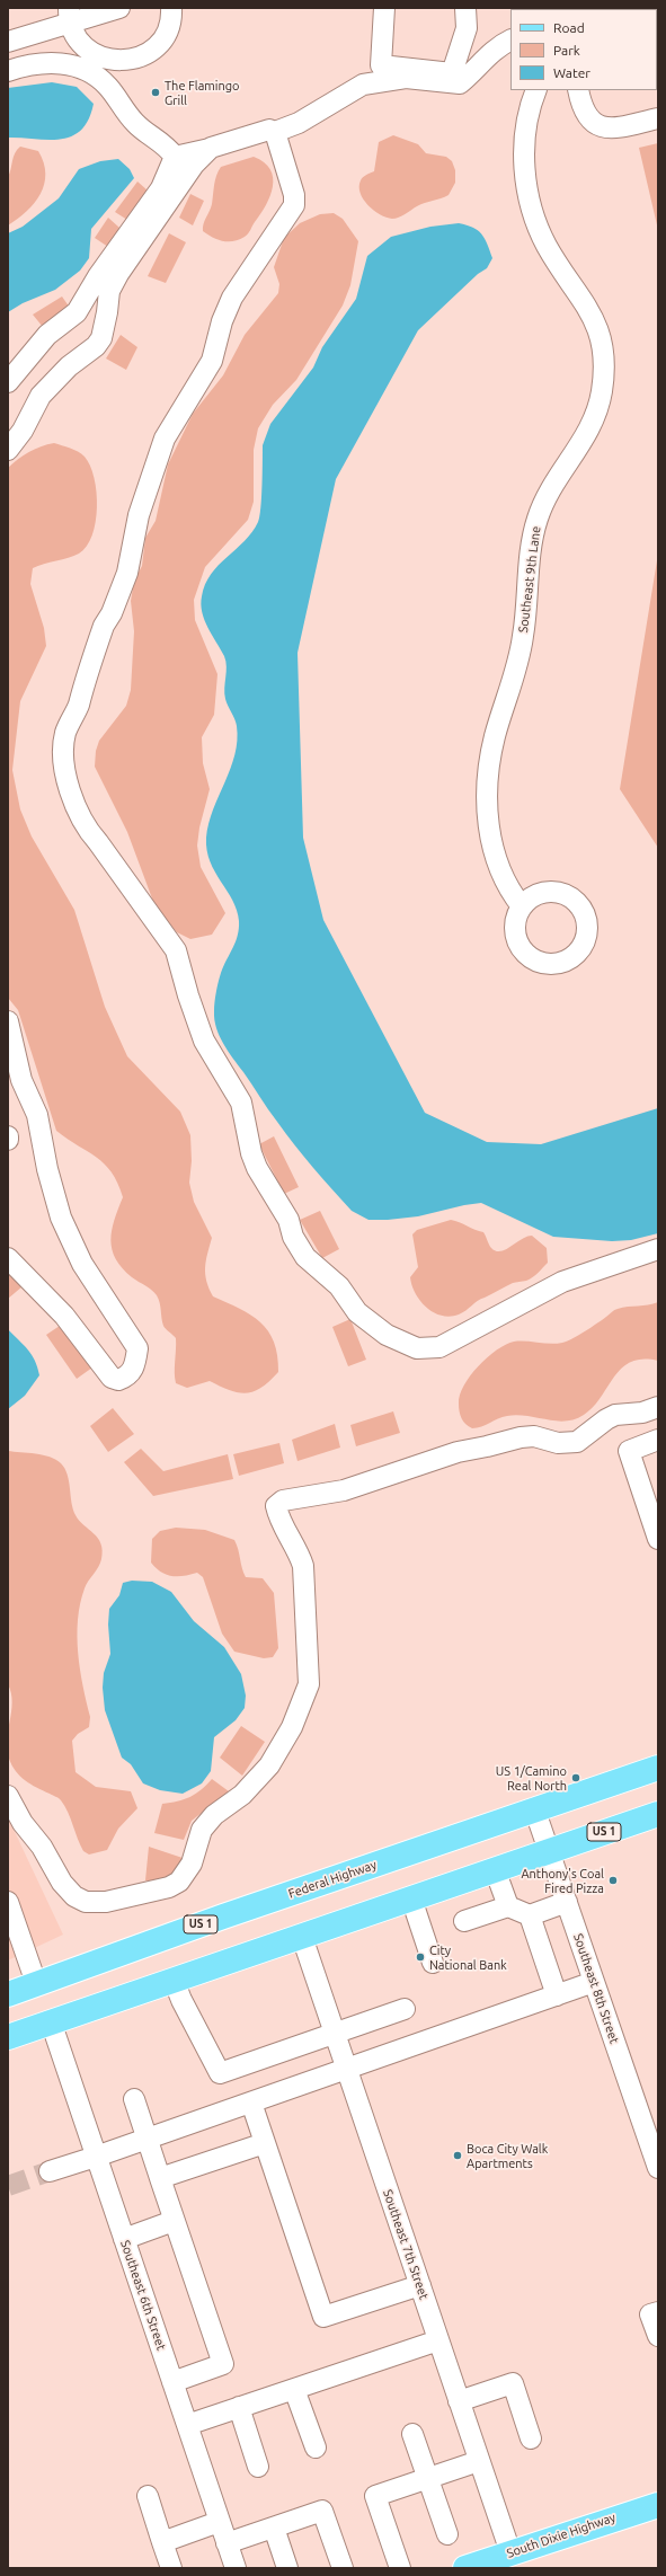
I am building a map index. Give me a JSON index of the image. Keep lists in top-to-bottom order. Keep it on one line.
{"streets":{"main road":["US 1","Federal Highway","South Dixie Highway"],"street":["Southeast 9th Lane","Southeast 8th Street","Southeast 7th Street","Southeast 6th Street"]},"crossings":[["US 1","Southeast 8th Street"],["US 1","Southeast 7th Street"],["US 1","Southeast 6th Street"],["Federal Highway","Southeast 8th Street"],["Southeast 7th Street","South Dixie Highway"]],"places":["The Flamingo Grill","US 1/Camino Real North","Anthony's Coal Fired Pizza","City National Bank","Boca City Walk Apartments"],"legend":["Road","Park","Water"]}
